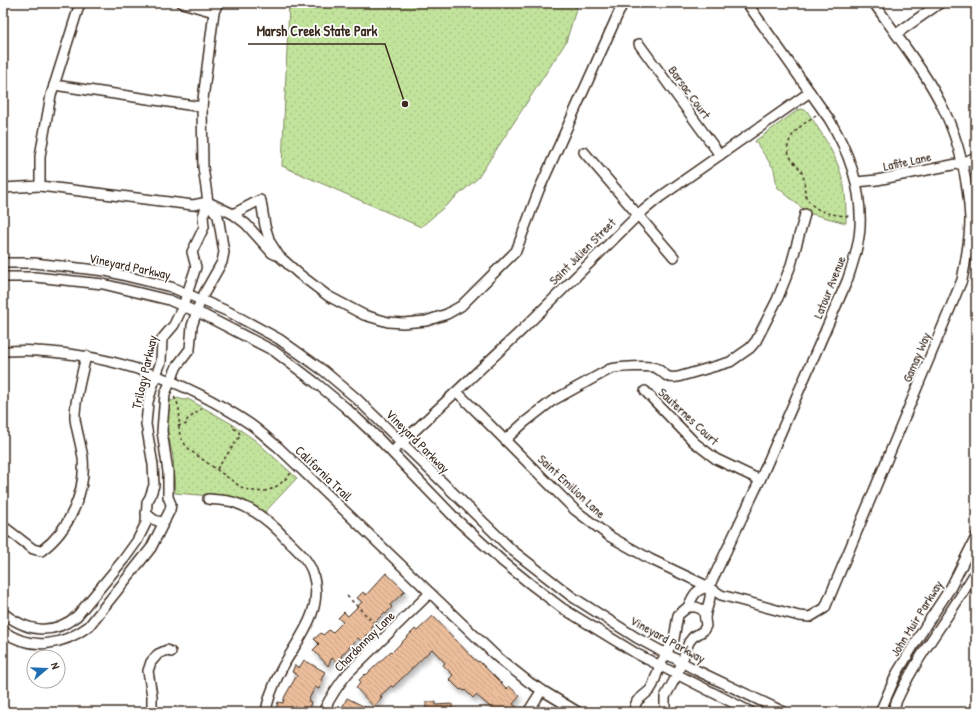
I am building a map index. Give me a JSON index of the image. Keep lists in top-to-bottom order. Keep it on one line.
{"streets":{"street":["Barsac Court","Lafite Lane","Saint Julien Street","Vineyard Parkway","Latour Avenue","Gamay Way","Trilogy Parkway","Sauternes Court","California Trail","Saint Emilion Lane","John Muir Parkway","Chardonnay Lane"]},"crossings":[["Barsac Court","Saint Julien Street"],["Lafite Lane","Latour Avenue"],["Lafite Lane","Gamay Way"],["Saint Julien Street","Vineyard Parkway"],["Saint Julien Street","Latour Avenue"],["Saint Julien Street","Saint Emilion Lane"],["Vineyard Parkway","Latour Avenue"],["Vineyard Parkway","Trilogy Parkway"],["Latour Avenue","Gamay Way"],["Latour Avenue","Sauternes Court"],["Latour Avenue","Saint Emilion Lane"],["Gamay Way","Saint Emilion Lane"],["Trilogy Parkway","California Trail"],["California Trail","Chardonnay Lane"]],"places":["Marsh Creek State Park"],"north":"right"}
